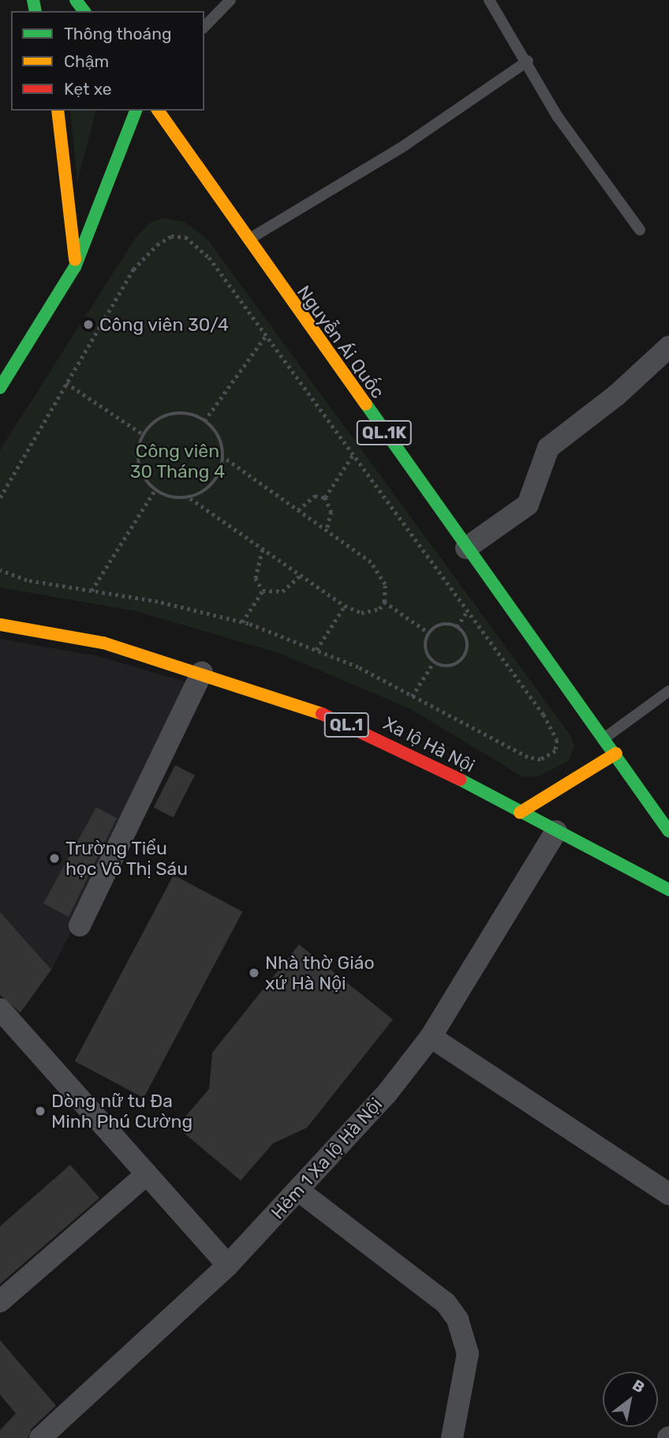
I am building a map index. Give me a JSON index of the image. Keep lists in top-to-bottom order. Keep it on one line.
{"streets":{"main road":["Nguyễn Ái Quốc","QL.1K","QL.1","Xa lộ Hà Nội"],"street":["Hẻm 1 Xa lộ Hà Nội"]},"crossings":[["Nguyễn Ái Quốc","QL.1K"],["Xa lộ Hà Nội","Hẻm 1 Xa lộ Hà Nội"]],"parks":["Công viên 30 Tháng 4"],"places":["Công viên 30/4","Trường Tiểu học Võ Thị Sáu","Nhà thờ Giáo xứ Hà Nội","Dòng nữ tu Đa Minh Phú Cường"],"legend":["Thông thoáng","Chậm","Kẹt xe"],"north":"top right"}
